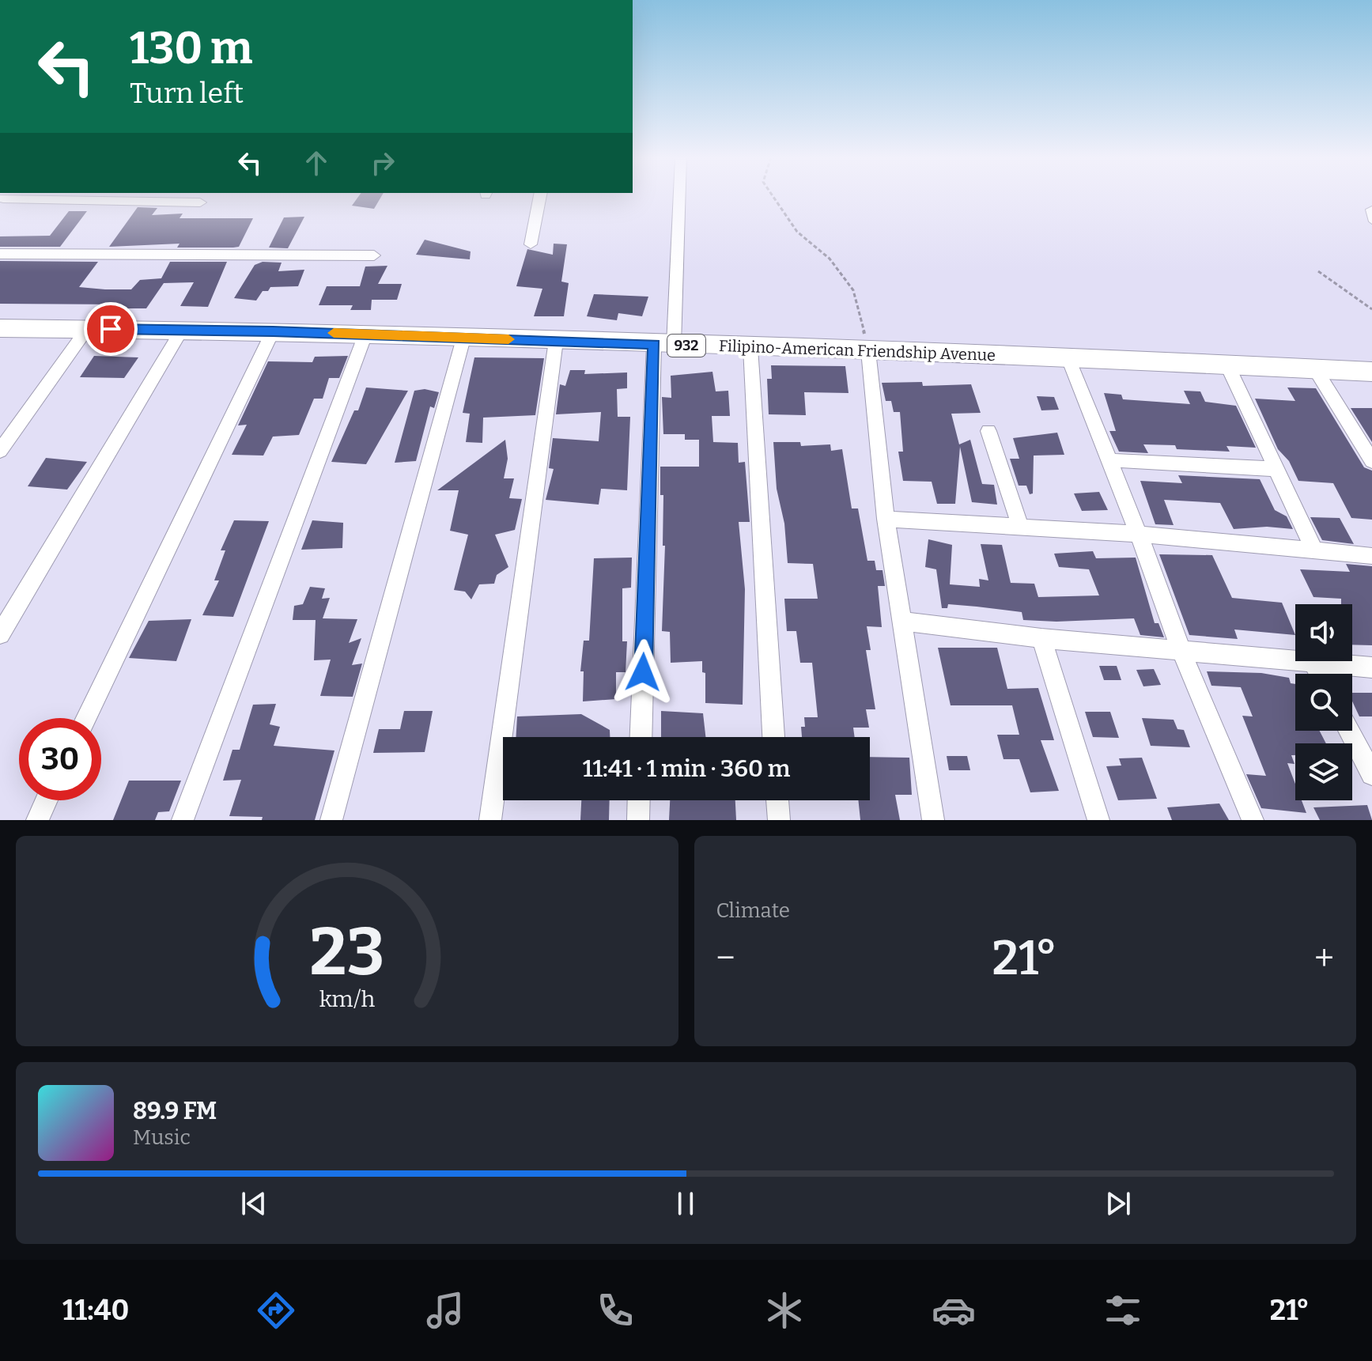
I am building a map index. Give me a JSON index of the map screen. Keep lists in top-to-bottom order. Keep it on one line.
{"streets":{"main road":["932","Filipino-American Friendship Avenue"]},"page":{"turn":["130 m","Turn left"],"limit":"30","trip":"11:41 · 1 min · 360 m","tile":"Climate","heat":["−","21°","+"],"song":["89.9 FM","Music"],"tabs":["11:40","21°"],"gauge":["23","km/h"]}}
